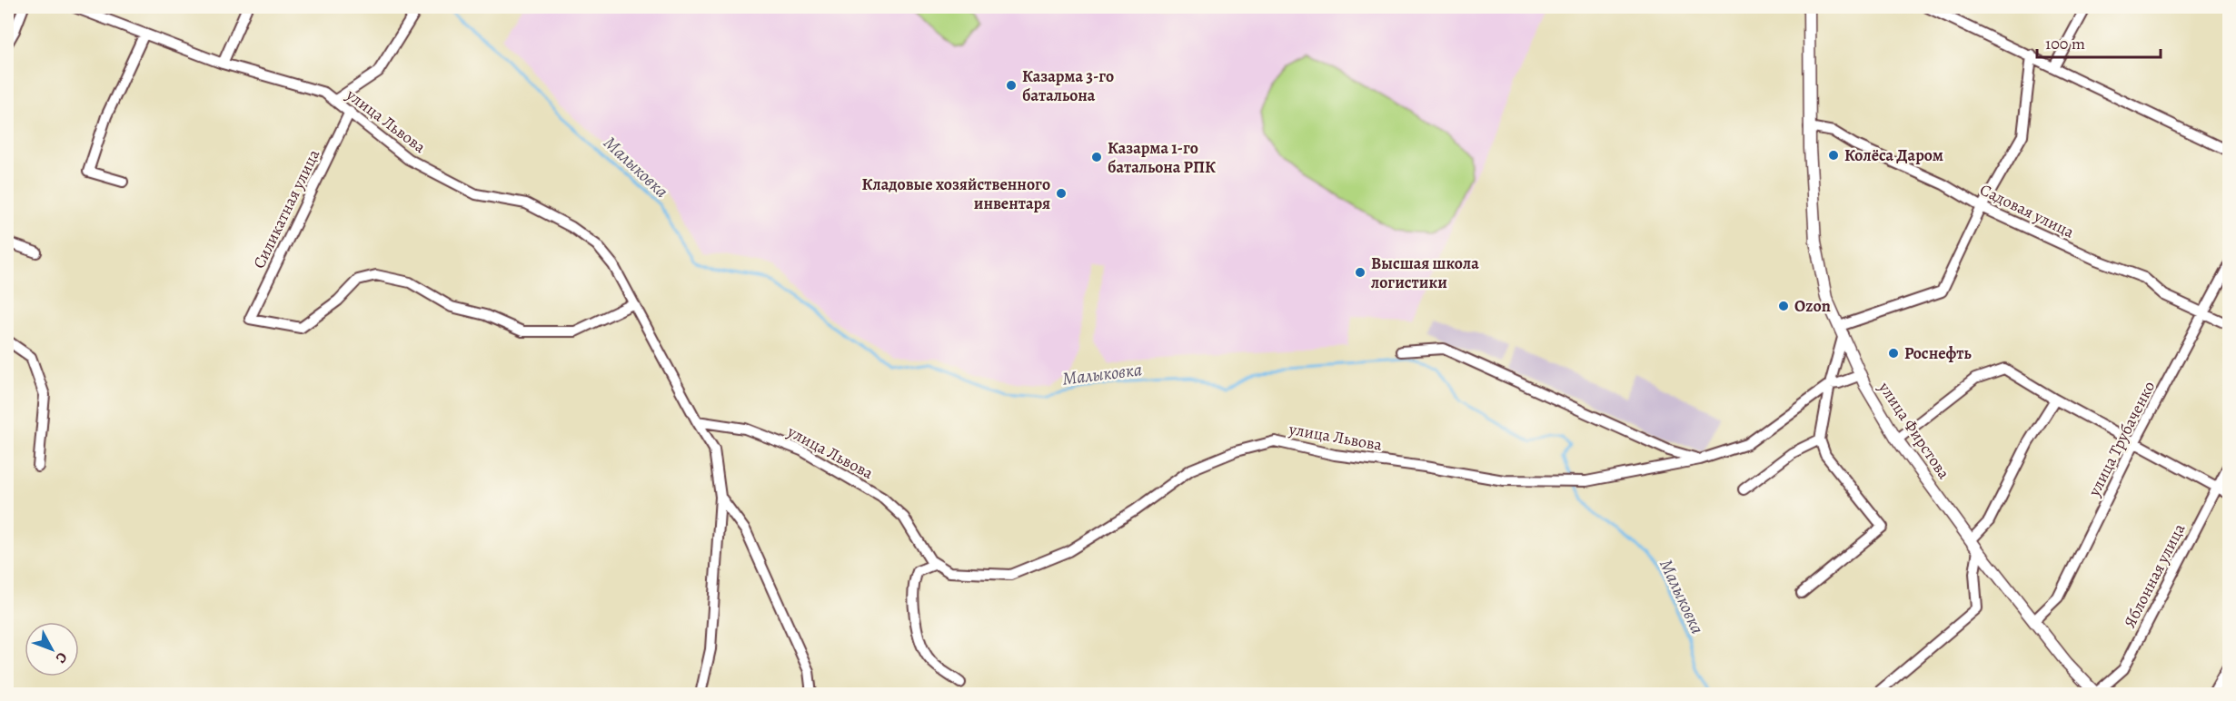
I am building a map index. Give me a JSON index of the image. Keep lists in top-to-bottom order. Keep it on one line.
{"streets":{"main road":["улица Фирстова"],"street":["улица Львова","Силикатная улица","Садовая улица","улица Трубаченко","Яблонная улица"]},"crossings":[["улица Львова","Силикатная улица"],["Садовая улица","улица Фирстова"],["Садовая улица","улица Трубаченко"],["улица Фирстова","улица Трубаченко"],["улица Фирстова","Яблонная улица"]],"water":["Малыковка"],"places":["Казарма 3-го батальона","Колёса Даром","Казарма 1-го батальона РПК","Кладовые хозяйственного инвентаря","Высшая школа логистики","Ozon","Роснефть"],"scale_bar":"100 m","north":"bottom right"}
